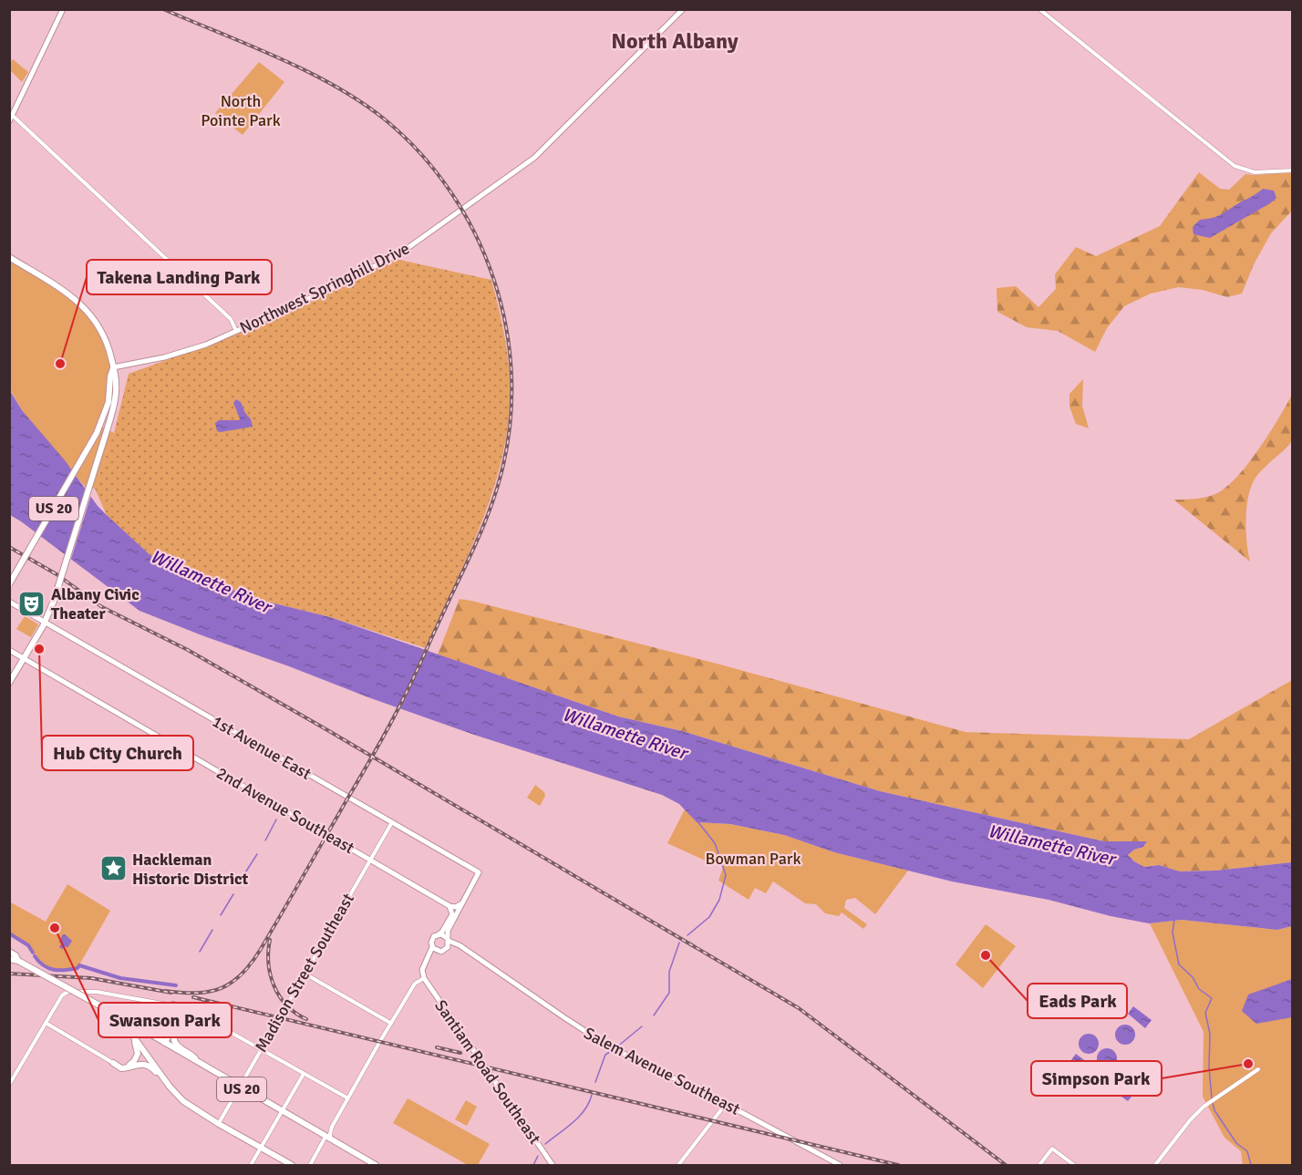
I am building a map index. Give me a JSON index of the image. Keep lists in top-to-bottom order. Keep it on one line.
{"streets":{"highway":["US 20"],"main road":["Northwest Springhill Drive","1st Avenue East","2nd Avenue Southeast","Salem Avenue Southeast","Santiam Road Southeast"],"street":["Madison Street Southeast"]},"crossings":[["Northwest Springhill Drive","US 20"],["US 20","1st Avenue East"],["US 20","2nd Avenue Southeast"],["US 20","Madison Street Southeast"],["1st Avenue East","Madison Street Southeast"],["2nd Avenue Southeast","Madison Street Southeast"]],"districts":["North Albany"],"water":["Willamette River"],"parks":["North Pointe Park","Bowman Park"],"places":{"other":["Takena Landing Park","Hub City Church","Swanson Park","Eads Park","Simpson Park"],"theatre":["Albany Civic Theater"],"place":["Hackleman Historic District"]}}
